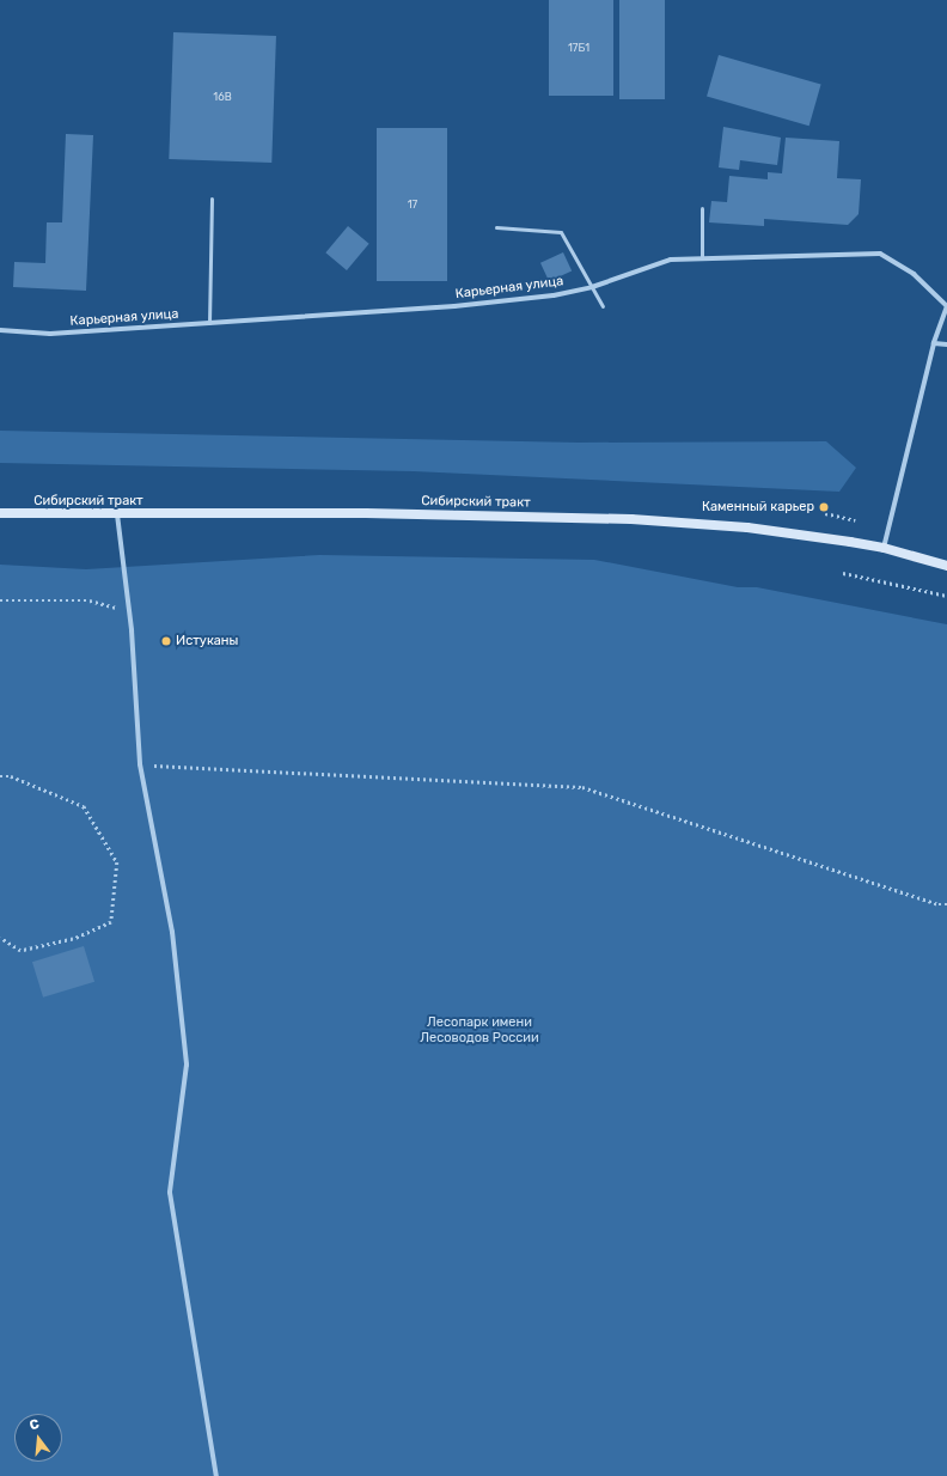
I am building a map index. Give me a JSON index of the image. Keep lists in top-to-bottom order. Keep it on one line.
{"streets":{"main road":["Сибирский тракт"],"street":["Карьерная улица"]},"crossings":[["Карьерная улица","Сибирский тракт"]],"parks":["Лесопарк имени Лесоводов России"],"places":["Каменный карьер","Истуканы"],"house_numbers":["17Б1","16В","17"],"north":"top"}
